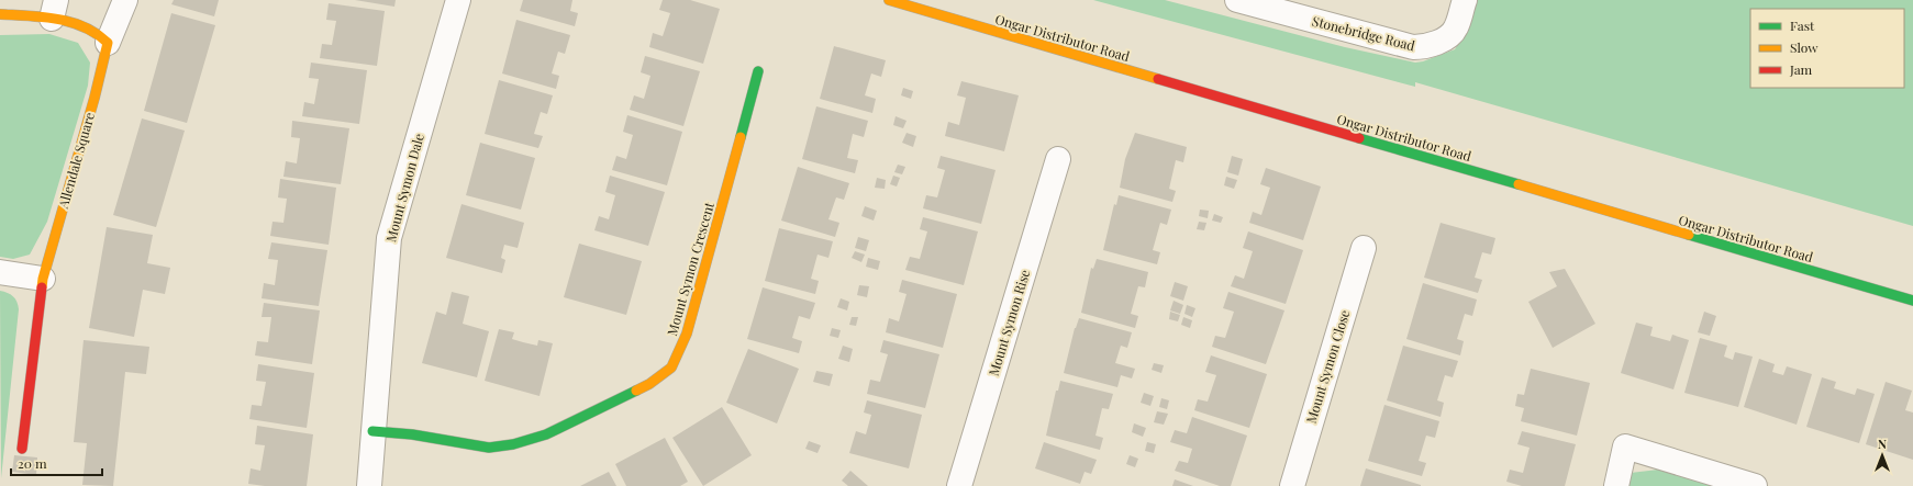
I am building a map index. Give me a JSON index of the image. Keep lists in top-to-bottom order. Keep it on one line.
{"streets":{"street":["Stonebridge Road","Ongar Distributor Road","Allendale Square","Mount Symon Dale","Mount Symon Crescent","Mount Symon Rise","Mount Symon Close"]},"crossings":[["Mount Symon Dale","Mount Symon Crescent"]],"legend":["Fast","Slow","Jam"],"scale_bar":"20 m","north":"top"}
